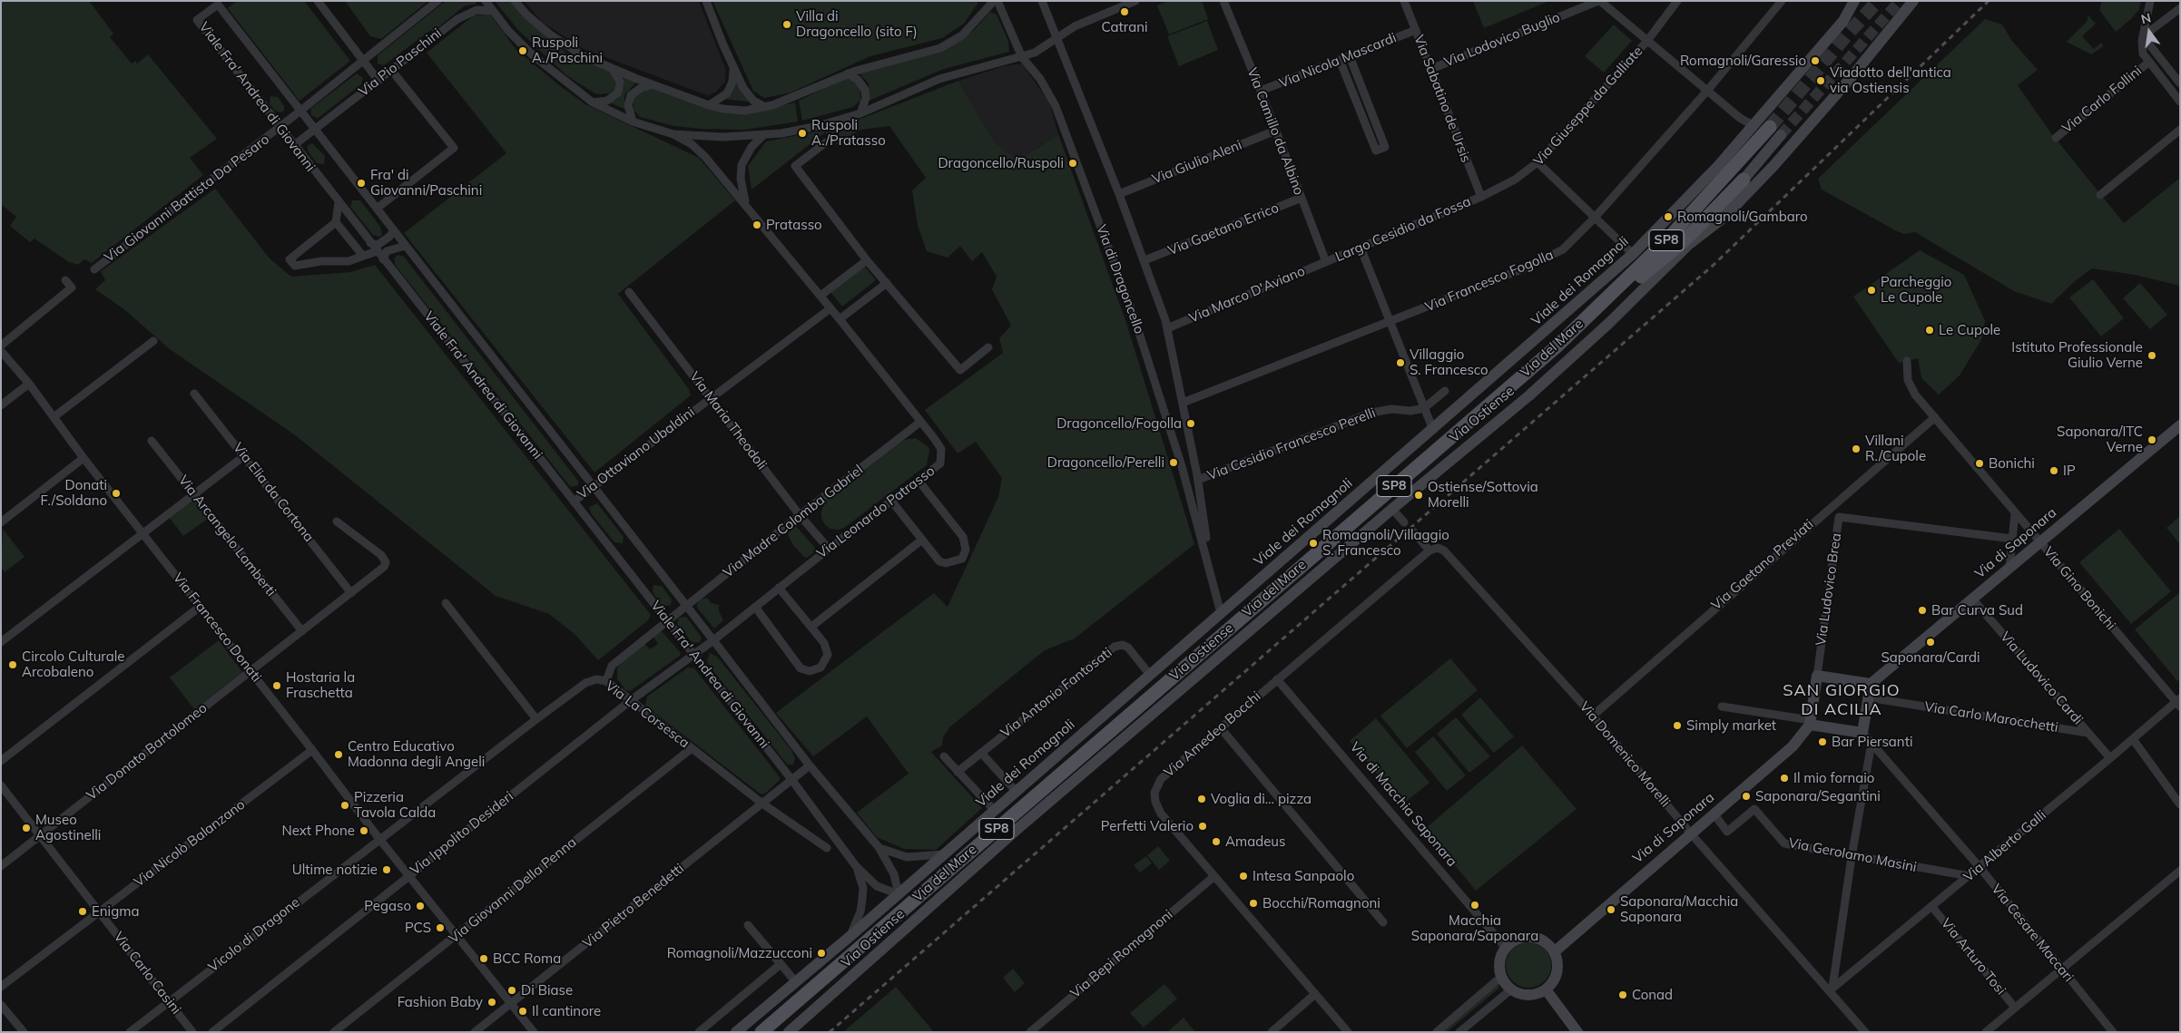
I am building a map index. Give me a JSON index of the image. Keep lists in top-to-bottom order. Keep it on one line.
{"streets":{"main road":["SP8","Viale dei Romagnoli","Via del Mare","Via Ostiense","Via di Saponara"],"street":["Via Lodovico Buglio","Via Nicola Mascardi","Via Pio Paschini","Viale Fra' Andrea di Giovanni","Via Sabatino de Ursis","Via Carlo Follini","Via Giuseppe da Galliate","Via Camillo da Albino","Via Giulio Aleni","Via Giovanni Battista Da Pesaro","Via Gaetano Errico","Largo Cesidio da Fossa","Via di Dragoncello","Via Francesco Fogolla","Via Marco D'Aviano","Via Maria Theodoli","Via Cesidio Francesco Perelli","Via Ottaviano Ubaldini","Via Elia da Cortona","Via Leonardo Patrasso","Via Madre Colomba Gabriel","Via Arcangelo Lamberti","Via Gaetano Previati","Via Gino Bonichi","Via Ludovico Brea","Via Francesco Donati","Via Ludovico Cardi","Via Antonio Fantosati","Via La Corsesca","Via Carlo Marocchetti","Via Amedeo Bocchi","Via Donato Bartolomeo","Via Domenico Morelli","Via di Macchia Saponara","Via Ippolito Desideri","Via Nicolò Balanzano","Via Alberto Galli","Via Gerolamo Masini","Via Giovanni Della Penna","Via Pietro Benedetti","Via Cesare Maccari","Vicolo di Dragone","Via Bepi Romagnoni","Via Arturo Tosi","Via Carlo Casini"]},"crossings":[["Via Lodovico Buglio","Via Sabatino de Ursis"],["Via Nicola Mascardi","Via Sabatino de Ursis"],["Via Nicola Mascardi","Via Camillo da Albino"],["Via Pio Paschini","Viale Fra' Andrea di Giovanni"],["Via Pio Paschini","Via Giovanni Battista Da Pesaro"],["Viale Fra' Andrea di Giovanni","Via Giovanni Battista Da Pesaro"],["Viale Fra' Andrea di Giovanni","Viale dei Romagnoli"],["Viale Fra' Andrea di Giovanni","Via Ottaviano Ubaldini"],["Viale Fra' Andrea di Giovanni","Via Leonardo Patrasso"],["Viale Fra' Andrea di Giovanni","Via Madre Colomba Gabriel"],["Viale Fra' Andrea di Giovanni","Via Ippolito Desideri"],["Viale Fra' Andrea di Giovanni","Via Pietro Benedetti"],["Via Sabatino de Ursis","Via Giuseppe da Galliate"],["Via Sabatino de Ursis","Largo Cesidio da Fossa"],["Via Giuseppe da Galliate","Largo Cesidio da Fossa"],["Via Camillo da Albino","Via Giulio Aleni"],["Via Camillo da Albino","Via Gaetano Errico"],["Via Camillo da Albino","Largo Cesidio da Fossa"],["Via Camillo da Albino","Via Marco D'Aviano"],["Via Giulio Aleni","Via di Dragoncello"],["Via Gaetano Errico","Via di Dragoncello"],["Largo Cesidio da Fossa","Via Marco D'Aviano"],["Via di Dragoncello","Via Francesco Fogolla"],["Via di Dragoncello","Viale dei Romagnoli"],["Via di Dragoncello","Via Marco D'Aviano"],["Via di Dragoncello","Via Cesidio Francesco Perelli"],["Viale dei Romagnoli","Via Antonio Fantosati"],["Via del Mare","Via Ostiense"],["Via Maria Theodoli","Via Ottaviano Ubaldini"],["Via Maria Theodoli","Via Leonardo Patrasso"],["Via Maria Theodoli","Via Madre Colomba Gabriel"],["Via Ottaviano Ubaldini","Via Leonardo Patrasso"],["Via Elia da Cortona","Via Donato Bartolomeo"],["Via Leonardo Patrasso","Via Madre Colomba Gabriel"],["Via Leonardo Patrasso","Via Ippolito Desideri"],["Via Madre Colomba Gabriel","Via La Corsesca"],["Via Arcangelo Lamberti","Via Donato Bartolomeo"],["Via di Saponara","Via Gino Bonichi"],["Via di Saponara","Via Ludovico Cardi"],["Via di Saponara","Via Domenico Morelli"],["Via di Saponara","Via di Macchia Saponara"],["Via di Saponara","Via Gerolamo Masini"],["Via Gaetano Previati","Via Gino Bonichi"],["Via Gaetano Previati","Via Ludovico Brea"],["Via Gaetano Previati","Via Domenico Morelli"],["Via Gino Bonichi","Via Alberto Galli"],["Via Francesco Donati","Via La Corsesca"],["Via Francesco Donati","Via Donato Bartolomeo"],["Via Francesco Donati","Via Ippolito Desideri"],["Via Francesco Donati","Via Nicolò Balanzano"],["Via Francesco Donati","Via Giovanni Della Penna"],["Via Francesco Donati","Via Pietro Benedetti"],["Via Francesco Donati","Vicolo di Dragone"],["Via Ludovico Cardi","Via Carlo Marocchetti"],["Via Ludovico Cardi","Via Alberto Galli"],["Via La Corsesca","Via Ippolito Desideri"],["Via La Corsesca","Via Giovanni Della Penna"],["Via La Corsesca","Via Pietro Benedetti"],["Via La Corsesca","Vicolo di Dragone"],["Via Amedeo Bocchi","Via Domenico Morelli"],["Via Amedeo Bocchi","Via di Macchia Saponara"],["Via Amedeo Bocchi","Via Bepi Romagnoni"],["Via Donato Bartolomeo","Via Carlo Casini"],["Via Domenico Morelli","Via Alberto Galli"],["Via Nicolò Balanzano","Via Carlo Casini"],["Via Alberto Galli","Via Gerolamo Masini"],["Via Alberto Galli","Via Cesare Maccari"],["Via Alberto Galli","Via Arturo Tosi"],["Vicolo di Dragone","Via Carlo Casini"]],"districts":["SAN GIORGIO DI ACILIA"],"places":["Catrani","Villa di Dragoncello (sito F)","Ruspoli A./Paschini","Romagnoli/Garessio","Viadotto dell'antica via Ostiensis","Ruspoli A./Pratasso","Dragoncello/Ruspoli","Fra' di Giovanni/Paschini","Romagnoli/Gambaro","Pratasso","Parcheggio Le Cupole","Le Cupole","Istituto Professionale Giulio Verne","Villaggio S. Francesco","Dragoncello/Fogolla","Saponara/ITC Verne","Villani R./Cupole","Dragoncello/Perelli","Bonichi","IP","Donati F./Soldano","Ostiense/Sottovia Morelli","Romagnoli/Villaggio S. Francesco","Bar Curva Sud","Saponara/Cardi","Circolo Culturale Arcobaleno","Hostaria la Fraschetta","Simply market","Bar Piersanti","Centro Educativo Madonna degli Angeli","Il mio fornaio","Saponara/Segantini","Voglia di… pizza","Pizzeria Tavola Calda","Perfetti Valerio","Museo Agostinelli","Next Phone","Amadeus","Ultime notizie","Intesa Sanpaolo","Bocchi/Romagnoni","Macchia Saponara/Saponara","Pegaso","Saponara/Macchia Saponara","Enigma","PCS","Romagnoli/Mazzucconi","BCC Roma","Di Biase","Conad","Fashion Baby","Il cantinore"],"north":"top"}
